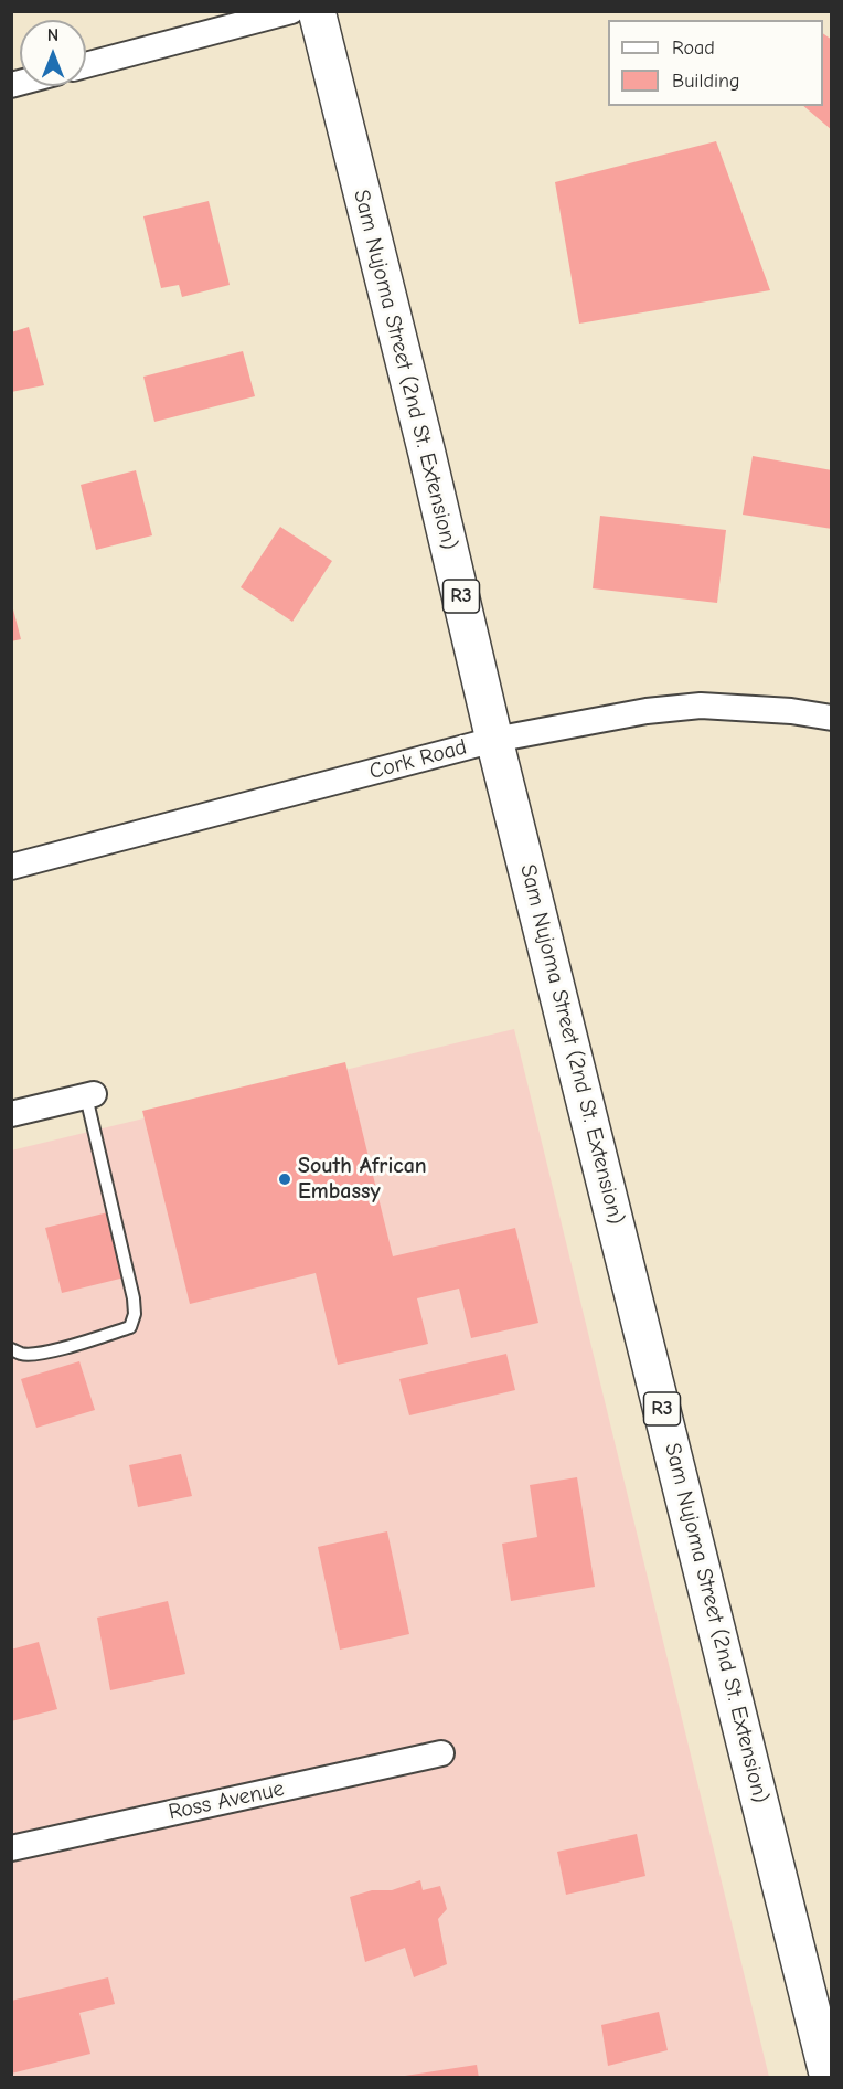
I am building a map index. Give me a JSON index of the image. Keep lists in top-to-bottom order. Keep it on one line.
{"streets":{"highway":["Sam Nujoma Street (2nd St. Extension)","R3"],"street":["Cork Road","Ross Avenue"]},"crossings":[["Sam Nujoma Street (2nd St. Extension)","Cork Road"]],"places":["South African Embassy"],"legend":["Road","Building"],"north":"top"}
